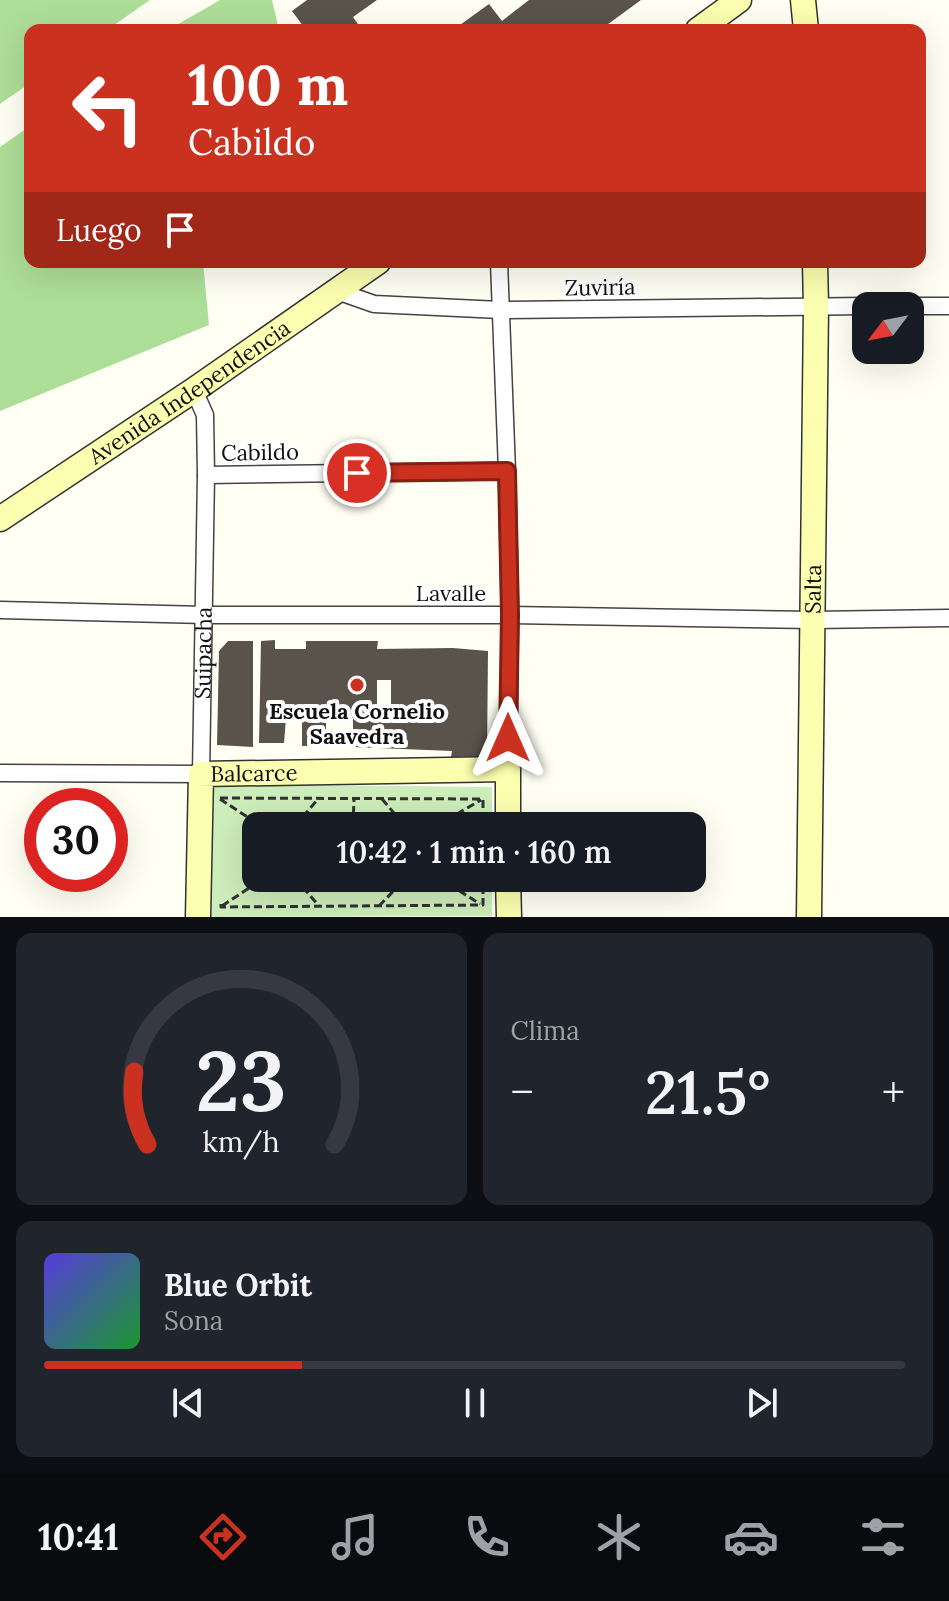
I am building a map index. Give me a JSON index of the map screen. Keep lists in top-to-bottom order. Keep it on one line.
{"streets":{"street":["Zuviría","Avenida Independencia","Cabildo","Salta","Lavalle","Suipacha","Balcarce"]},"crossings":[["Zuviría","Avenida Independencia"],["Zuviría","Salta"],["Avenida Independencia","Suipacha"],["Cabildo","Suipacha"],["Salta","Lavalle"],["Lavalle","Suipacha"],["Suipacha","Balcarce"]],"places":["Escuela Cornelio Saavedra"],"north":"bottom left","page":{"turn":["100 m","Cabildo"],"then":"Luego","limit":"30","trip":"10:42 · 1 min · 160 m","tile":"Clima","heat":["−","21.5°","+"],"song":["Blue Orbit","Sona"],"tabs":"10:41","gauge":["23","km/h"]}}
